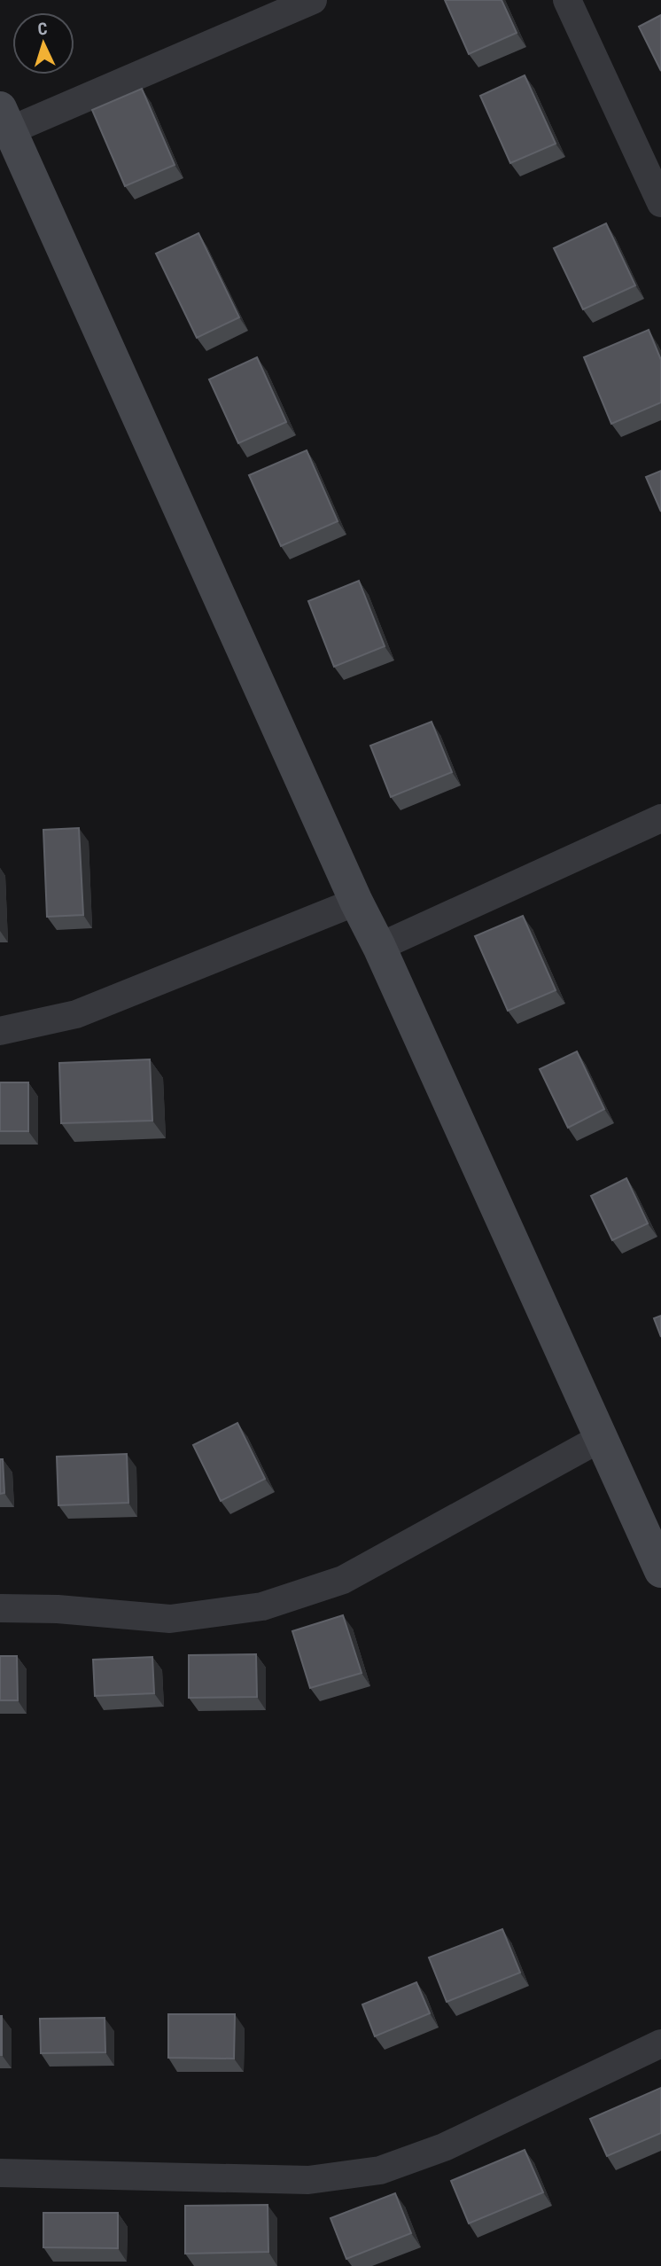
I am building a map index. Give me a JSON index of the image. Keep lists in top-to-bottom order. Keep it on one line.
{"north":"top"}
